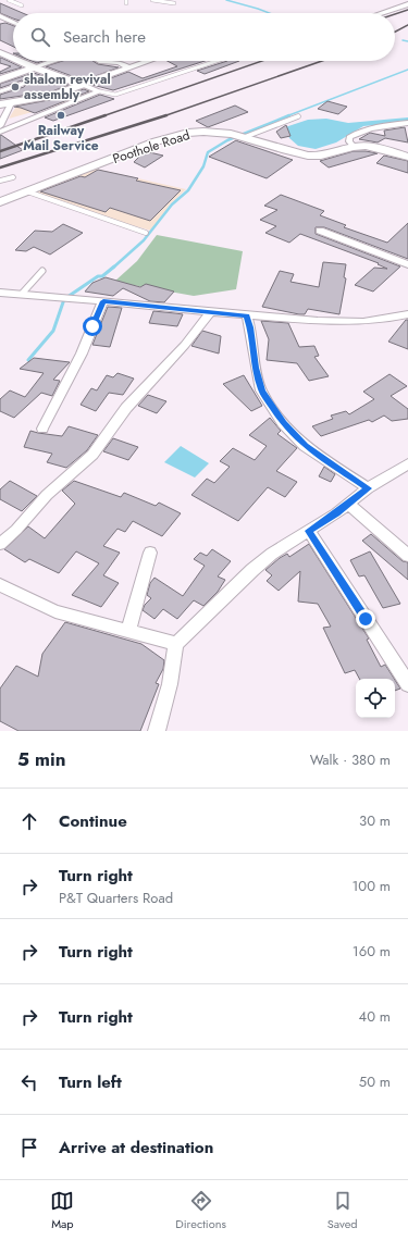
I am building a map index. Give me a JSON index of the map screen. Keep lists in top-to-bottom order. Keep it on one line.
{"streets":{"street":["Poothole Road"]},"places":["shalom revival assembly","Railway Mail Service"],"page":{"search":"Search here","heading":["5 min","Walk · 380 m"],"list":[["Continue","30 m"],["Turn right","P&T Quarters Road","100 m"],["Turn right","160 m"],["Turn right","40 m"],["Turn left","50 m"],"Arrive at destination"],"nav":["Map","Directions","Saved"]}}
